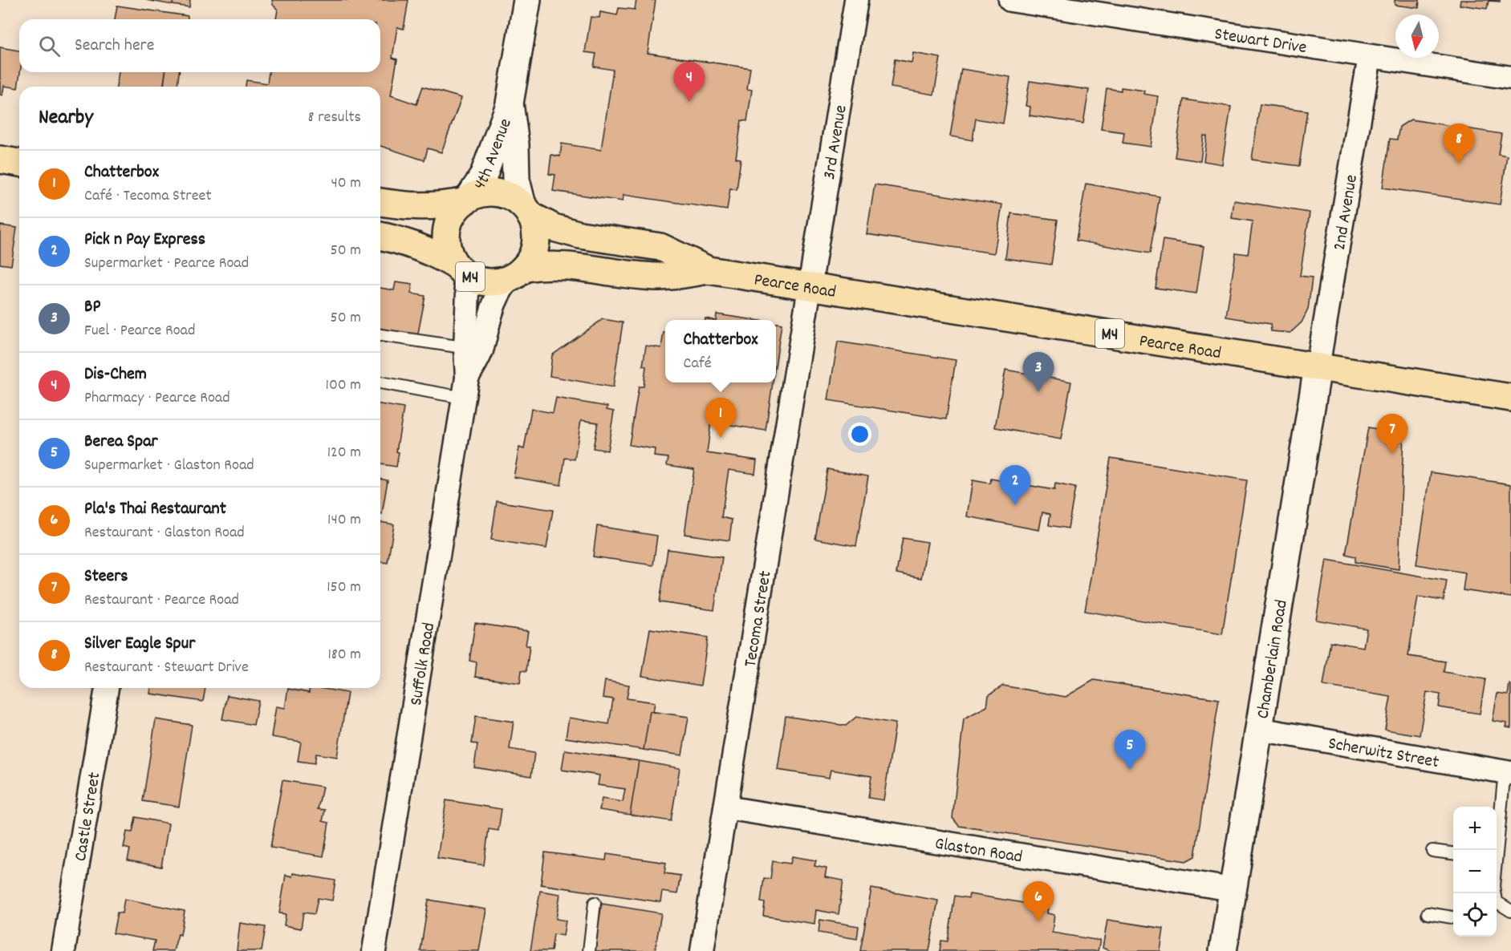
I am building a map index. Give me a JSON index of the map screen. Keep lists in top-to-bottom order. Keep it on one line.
{"streets":{"main road":["M4","Pearce Road"],"street":["Stewart Drive","3rd Avenue","4th Avenue","2nd Avenue","Tecoma Street","Chamberlain Road","Suffolk Road","Scherwitz Street","Castle Street","Glaston Road"]},"crossings":[["Stewart Drive","2nd Avenue"],["3rd Avenue","Pearce Road"],["3rd Avenue","Tecoma Street"],["4th Avenue","M4"],["4th Avenue","Pearce Road"],["4th Avenue","Suffolk Road"],["2nd Avenue","Pearce Road"],["2nd Avenue","Chamberlain Road"],["M4","Pearce Road"],["M4","Suffolk Road"],["Pearce Road","Tecoma Street"],["Pearce Road","Chamberlain Road"],["Pearce Road","Suffolk Road"],["Tecoma Street","Glaston Road"],["Chamberlain Road","Scherwitz Street"],["Chamberlain Road","Glaston Road"]],"north":"bottom","page":{"search":"Search here","pins":["4","8","3","1","7","2","5","6"],"heading":["Nearby","8 results"],"list":[{"mark":"1","name":"Chatterbox","note":"Café · Tecoma Street","value":"40 m"},{"mark":"2","name":"Pick n Pay Express","note":"Supermarket · Pearce Road","value":"50 m"},{"mark":"3","name":"BP","note":"Fuel · Pearce Road","value":"50 m"},{"mark":"4","name":"Dis-Chem","note":"Pharmacy · Pearce Road","value":"100 m"},{"mark":"5","name":"Berea Spar","note":"Supermarket · Glaston Road","value":"120 m"},{"mark":"6","name":"Pla's Thai Restaurant","note":"Restaurant · Glaston Road","value":"140 m"},{"mark":"7","name":"Steers","note":"Restaurant · Pearce Road","value":"150 m"},{"mark":"8","name":"Silver Eagle Spur","note":"Restaurant · Stewart Drive","value":"180 m"}],"popup":["Chatterbox","Café"],"map_buttons":["+","−"]}}
